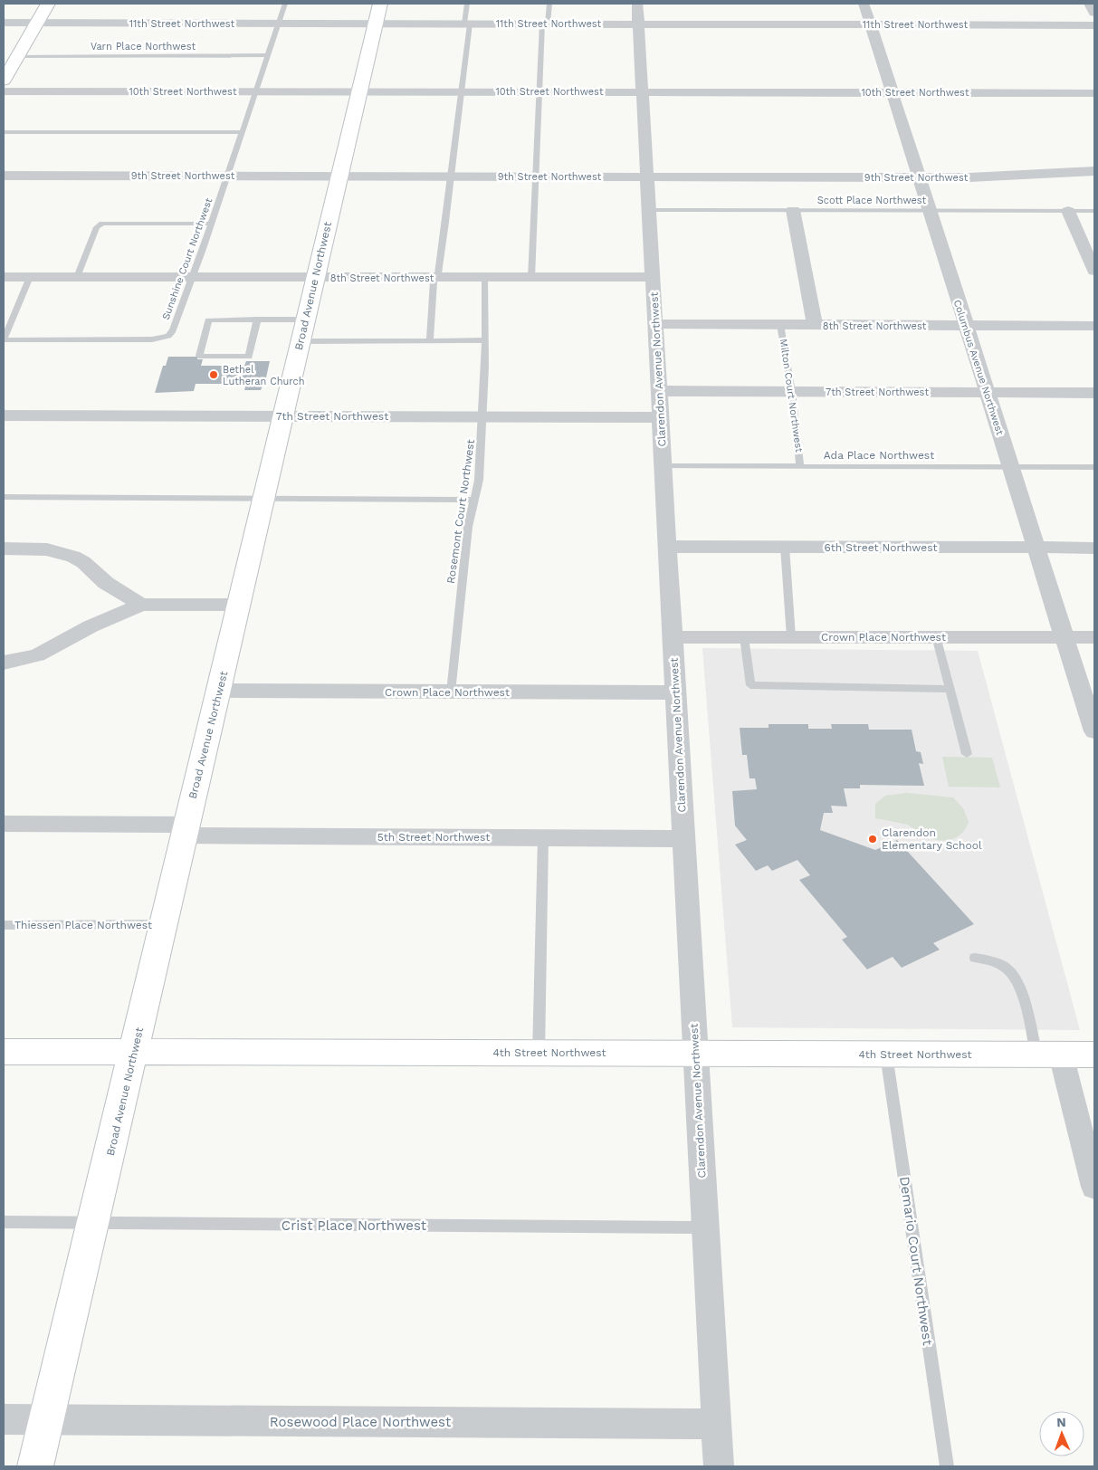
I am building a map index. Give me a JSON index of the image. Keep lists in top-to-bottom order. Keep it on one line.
{"streets":{"street":["11th Street Northwest","10th Street Northwest","9th Street Northwest","8th Street Northwest","Broad Avenue Northwest","Columbus Avenue Northwest","Clarendon Avenue Northwest","7th Street Northwest","6th Street Northwest","Crown Place Northwest","5th Street Northwest","4th Street Northwest","Rosewood Place Northwest"],"lane":["Varn Place Northwest","Scott Place Northwest","Sunshine Court Northwest","Milton Court Northwest","Ada Place Northwest","Rosemont Court Northwest","Thiessen Place Northwest","Crist Place Northwest","Demario Court Northwest"]},"crossings":[["11th Street Northwest","Sunshine Court Northwest"],["11th Street Northwest","Broad Avenue Northwest"],["11th Street Northwest","Columbus Avenue Northwest"],["11th Street Northwest","Clarendon Avenue Northwest"],["Varn Place Northwest","Sunshine Court Northwest"],["10th Street Northwest","Sunshine Court Northwest"],["10th Street Northwest","Broad Avenue Northwest"],["10th Street Northwest","Columbus Avenue Northwest"],["10th Street Northwest","Clarendon Avenue Northwest"],["9th Street Northwest","Sunshine Court Northwest"],["9th Street Northwest","Broad Avenue Northwest"],["9th Street Northwest","Columbus Avenue Northwest"],["9th Street Northwest","Clarendon Avenue Northwest"],["Scott Place Northwest","Columbus Avenue Northwest"],["Scott Place Northwest","Clarendon Avenue Northwest"],["Sunshine Court Northwest","8th Street Northwest"],["8th Street Northwest","Broad Avenue Northwest"],["8th Street Northwest","Columbus Avenue Northwest"],["8th Street Northwest","Clarendon Avenue Northwest"],["8th Street Northwest","Milton Court Northwest"],["8th Street Northwest","Rosemont Court Northwest"],["Broad Avenue Northwest","7th Street Northwest"],["Broad Avenue Northwest","Crown Place Northwest"],["Broad Avenue Northwest","5th Street Northwest"],["Broad Avenue Northwest","Thiessen Place Northwest"],["Broad Avenue Northwest","4th Street Northwest"],["Broad Avenue Northwest","Crist Place Northwest"],["Broad Avenue Northwest","Rosewood Place Northwest"],["Columbus Avenue Northwest","7th Street Northwest"],["Columbus Avenue Northwest","Ada Place Northwest"],["Columbus Avenue Northwest","6th Street Northwest"],["Columbus Avenue Northwest","Crown Place Northwest"],["Clarendon Avenue Northwest","7th Street Northwest"],["Clarendon Avenue Northwest","Ada Place Northwest"],["Clarendon Avenue Northwest","6th Street Northwest"],["Clarendon Avenue Northwest","Crown Place Northwest"],["Clarendon Avenue Northwest","5th Street Northwest"],["Clarendon Avenue Northwest","4th Street Northwest"],["Clarendon Avenue Northwest","Crist Place Northwest"],["Clarendon Avenue Northwest","Rosewood Place Northwest"],["7th Street Northwest","Milton Court Northwest"],["7th Street Northwest","Rosemont Court Northwest"],["Milton Court Northwest","Ada Place Northwest"],["Rosemont Court Northwest","Crown Place Northwest"],["4th Street Northwest","Demario Court Northwest"]],"places":["Bethel Lutheran Church","Clarendon Elementary School"],"north":"top"}
